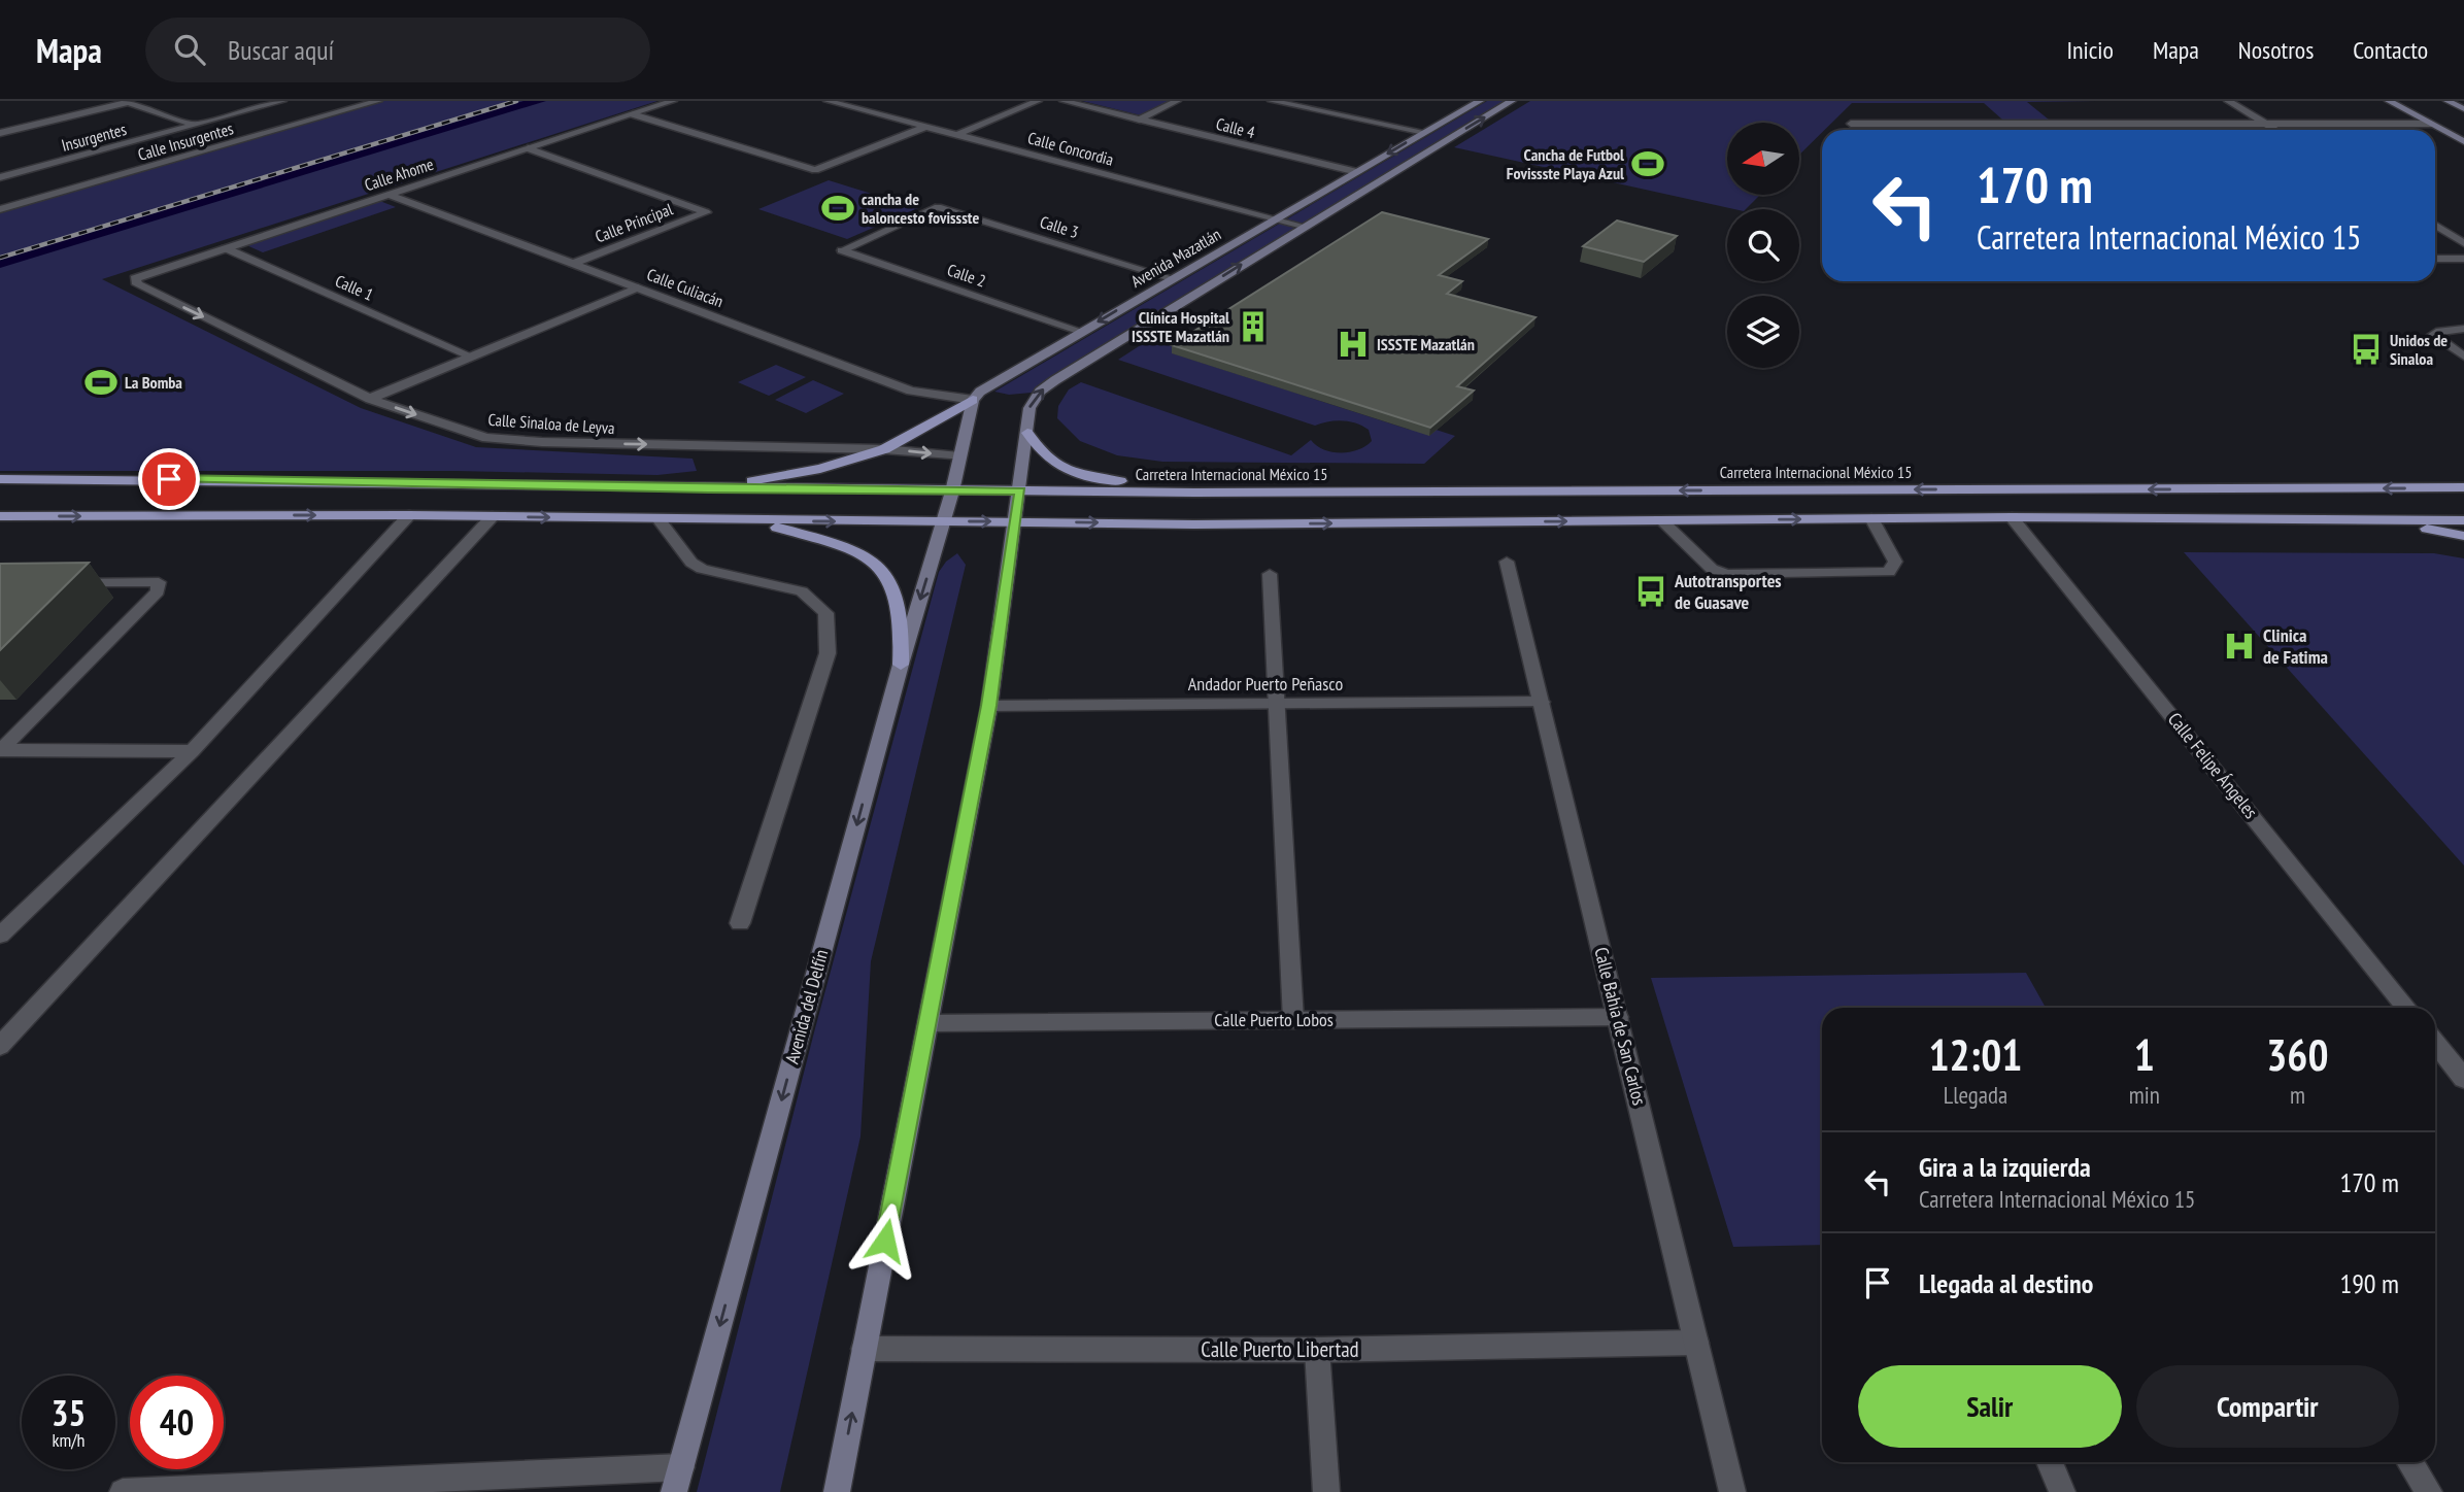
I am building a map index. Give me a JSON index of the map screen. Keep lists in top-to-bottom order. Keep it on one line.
{"streets":{"main road":["Carretera Internacional México 15"],"street":["Calle 4","Insurgentes","Calle Insurgentes","Calle Concordia","Calle Ahome","Calle Principal","Calle 3","Avenida Mazatlán","Calle 2","Calle 1","Calle Culiacán","Calle Sinaloa de Leyva","Andador Puerto Peñasco","Calle Felipe Ángeles","Avenida del Delfín","Calle Puerto Lobos","Calle Bahía de San Carlos","Calle Puerto Libertad"]},"crossings":[["Calle 4","Avenida Mazatlán"],["Calle Concordia","Avenida Mazatlán"],["Calle Ahome","Calle Principal"],["Calle Ahome","Calle 1"],["Calle Ahome","Calle Culiacán"],["Calle Ahome","Calle Sinaloa de Leyva"],["Calle Principal","Calle Culiacán"],["Calle 3","Avenida Mazatlán"],["Calle 3","Calle 2"],["Avenida Mazatlán","Calle 2"],["Avenida Mazatlán","Calle Culiacán"],["Andador Puerto Peñasco","Calle Bahía de San Carlos"],["Calle Puerto Lobos","Calle Bahía de San Carlos"],["Calle Bahía de San Carlos","Calle Puerto Libertad"]],"one_way":["Calle Sinaloa de Leyva"],"places":{"sports":["Cancha de Futbol Fovissste Playa Azul","cancha de baloncesto fovissste","La Bomba"],"building":["Clínica Hospital ISSSTE Mazatlán"],"hospital":["ISSSTE Mazatlán","Clinica de Fatima"],"bus stop":["Unidos de Sinaloa","Autotransportes de Guasave"]},"north":"left","page":{"header":"Mapa","search":"Buscar aquí","nav":["Inicio","Mapa","Nosotros","Contacto"],"turn":["170 m","Carretera Internacional México 15"],"eta":["12:01","Llegada","1","min","360","m"],"list":[{"name":"Gira a la izquierda","note":"Carretera Internacional México 15","value":"170 m"},{"name":"Llegada al destino","value":"190 m"}],"buttons":["Salir","Compartir"],"speed":"35 km/h","limit":"40"}}
